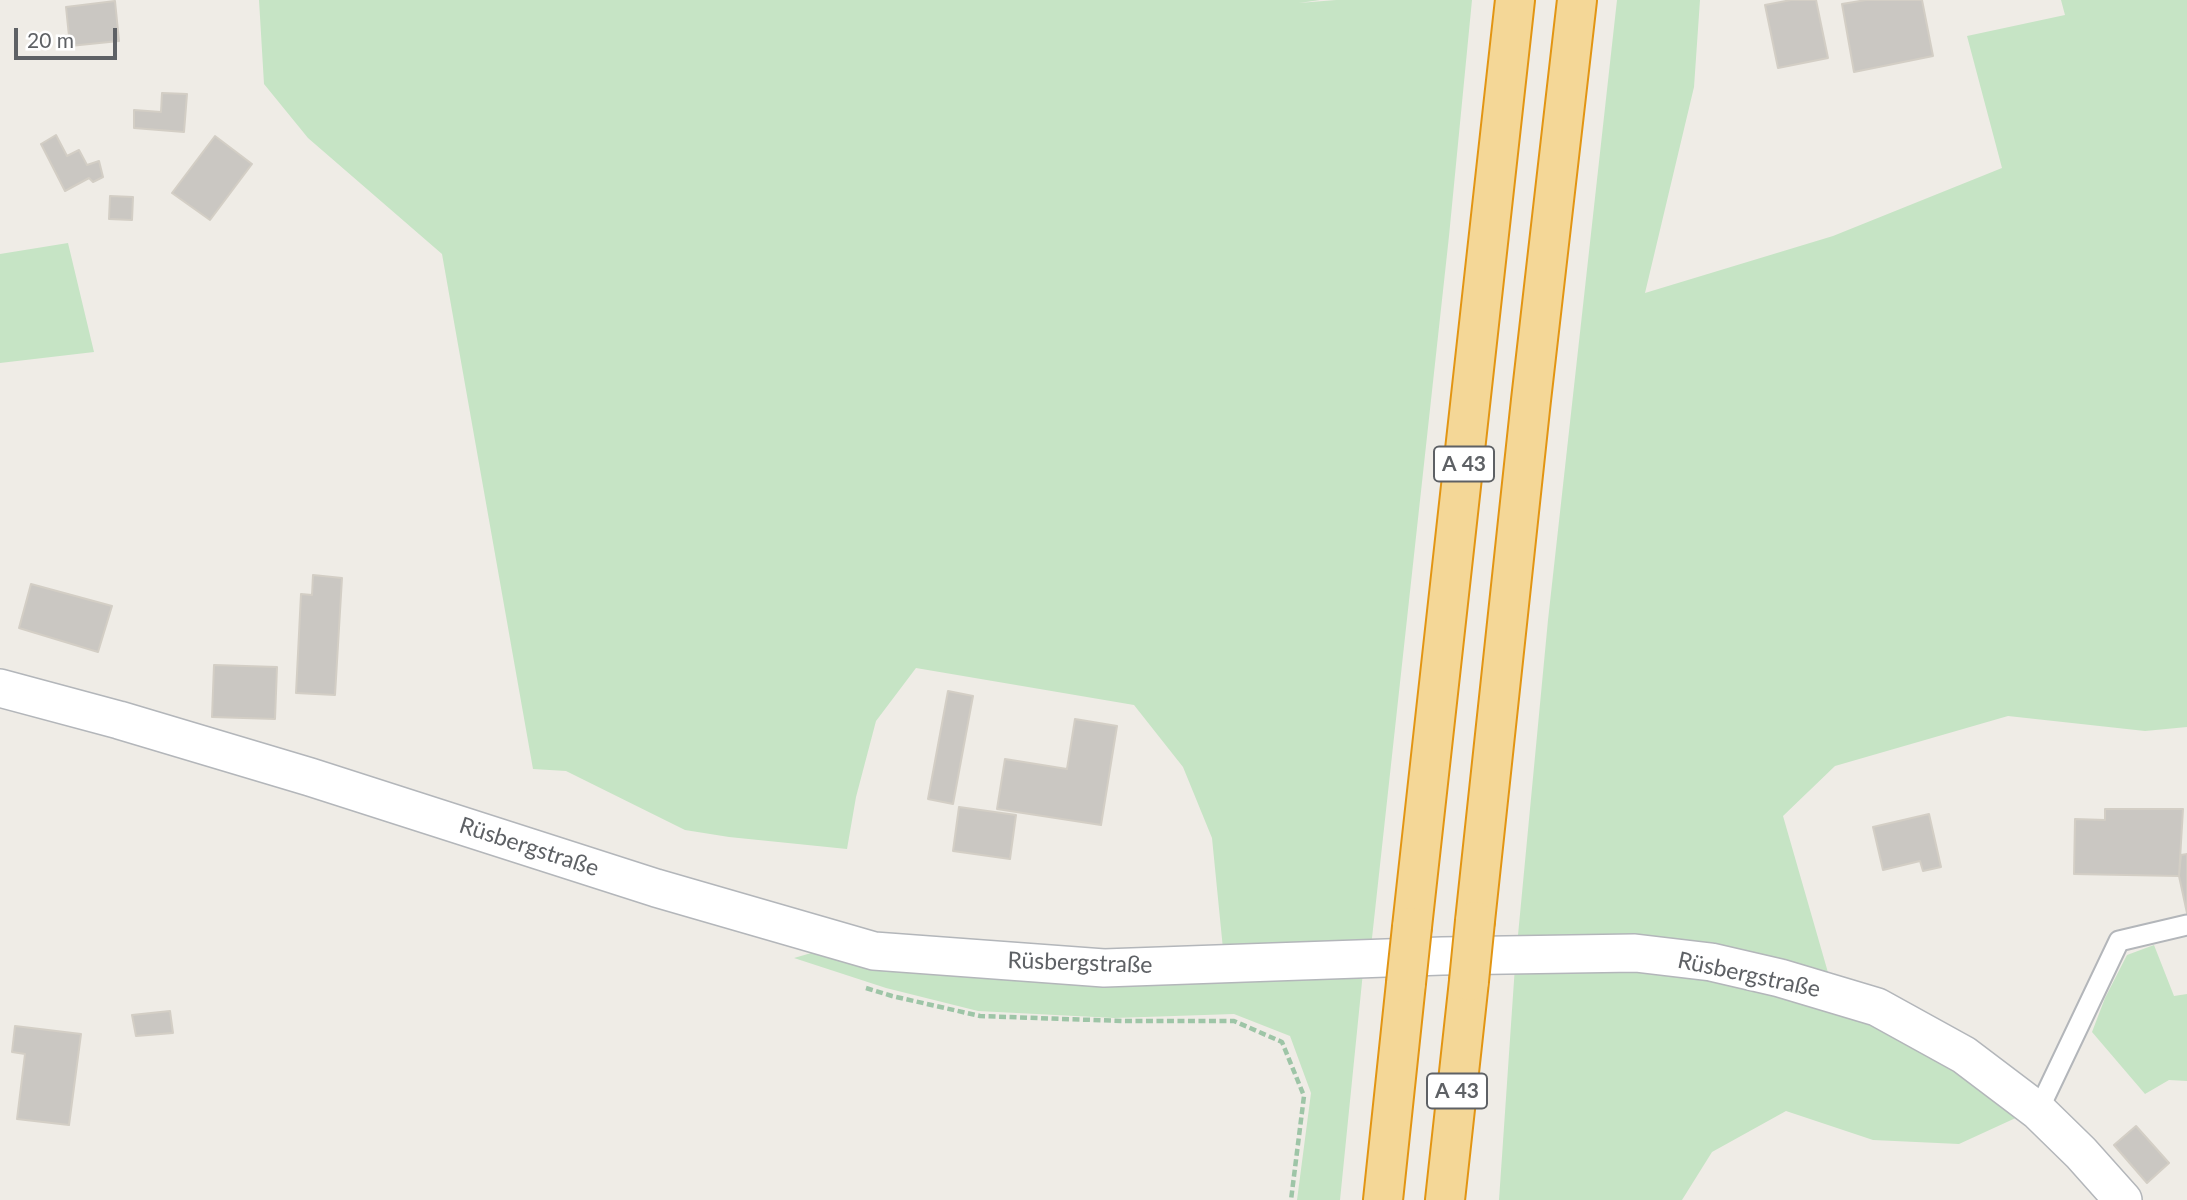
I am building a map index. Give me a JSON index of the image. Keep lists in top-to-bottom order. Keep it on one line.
{"streets":{"highway":["A 43"],"street":["Rüsbergstraße"]},"scale_bar":"20 m"}
